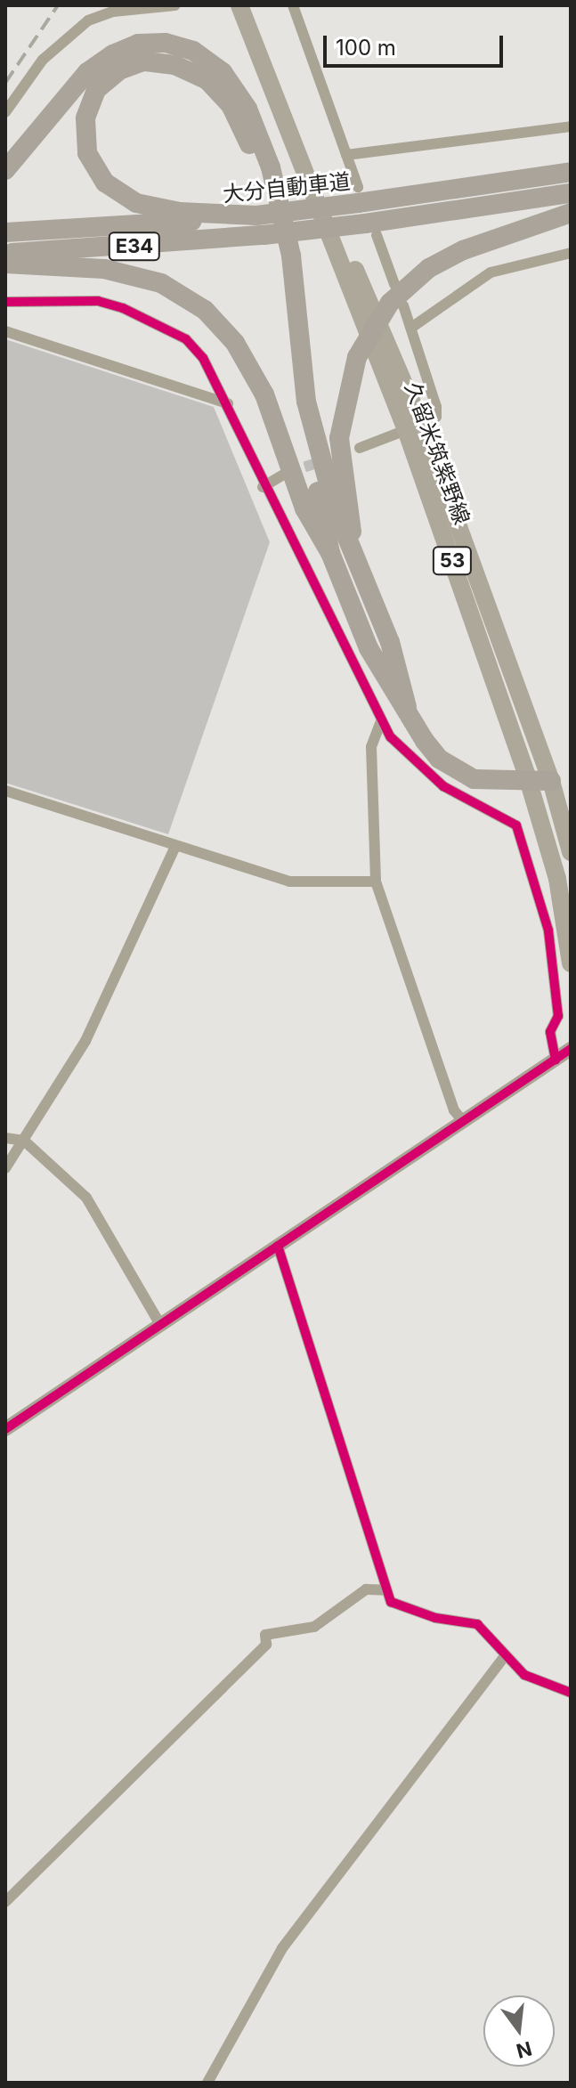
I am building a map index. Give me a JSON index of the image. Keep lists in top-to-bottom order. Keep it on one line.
{"streets":{"highway":["大分自動車道","E34"],"main road":["久留米筑紫野線","53"]},"scale_bar":"100 m","north":"bottom"}
